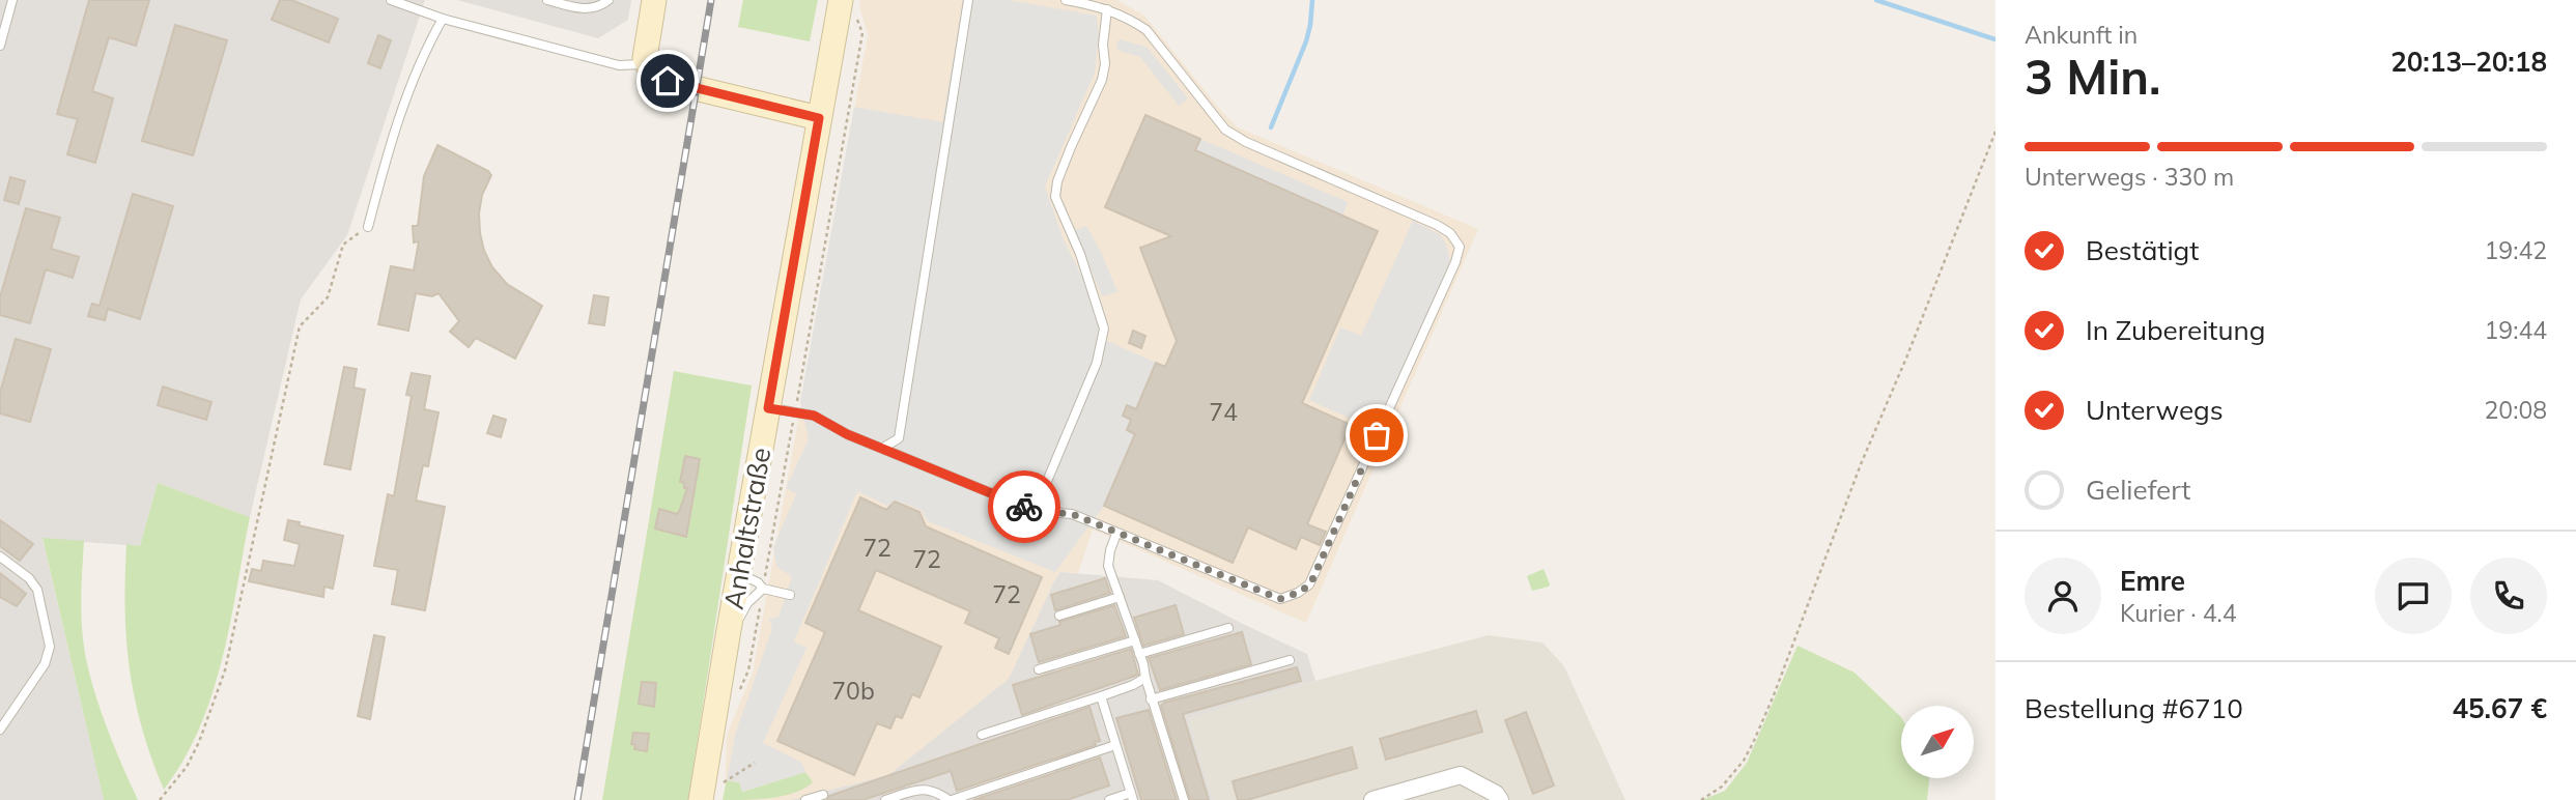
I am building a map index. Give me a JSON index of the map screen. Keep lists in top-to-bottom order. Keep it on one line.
{"streets":{"street":["Anhaltstraße"]},"house_numbers":["74","72","72","72","70b"],"north":"top right","page":{"heading":["3 Min.","Ankunft in","20:13–20:18"],"panel":["Emre","Kurier · 4.4","Bestellung #6710","45.67 €"],"bar":"Unterwegs · 330 m","list":[["Bestätigt","19:42"],["In Zubereitung","19:44"],["Unterwegs","20:08"],"Geliefert"]}}
